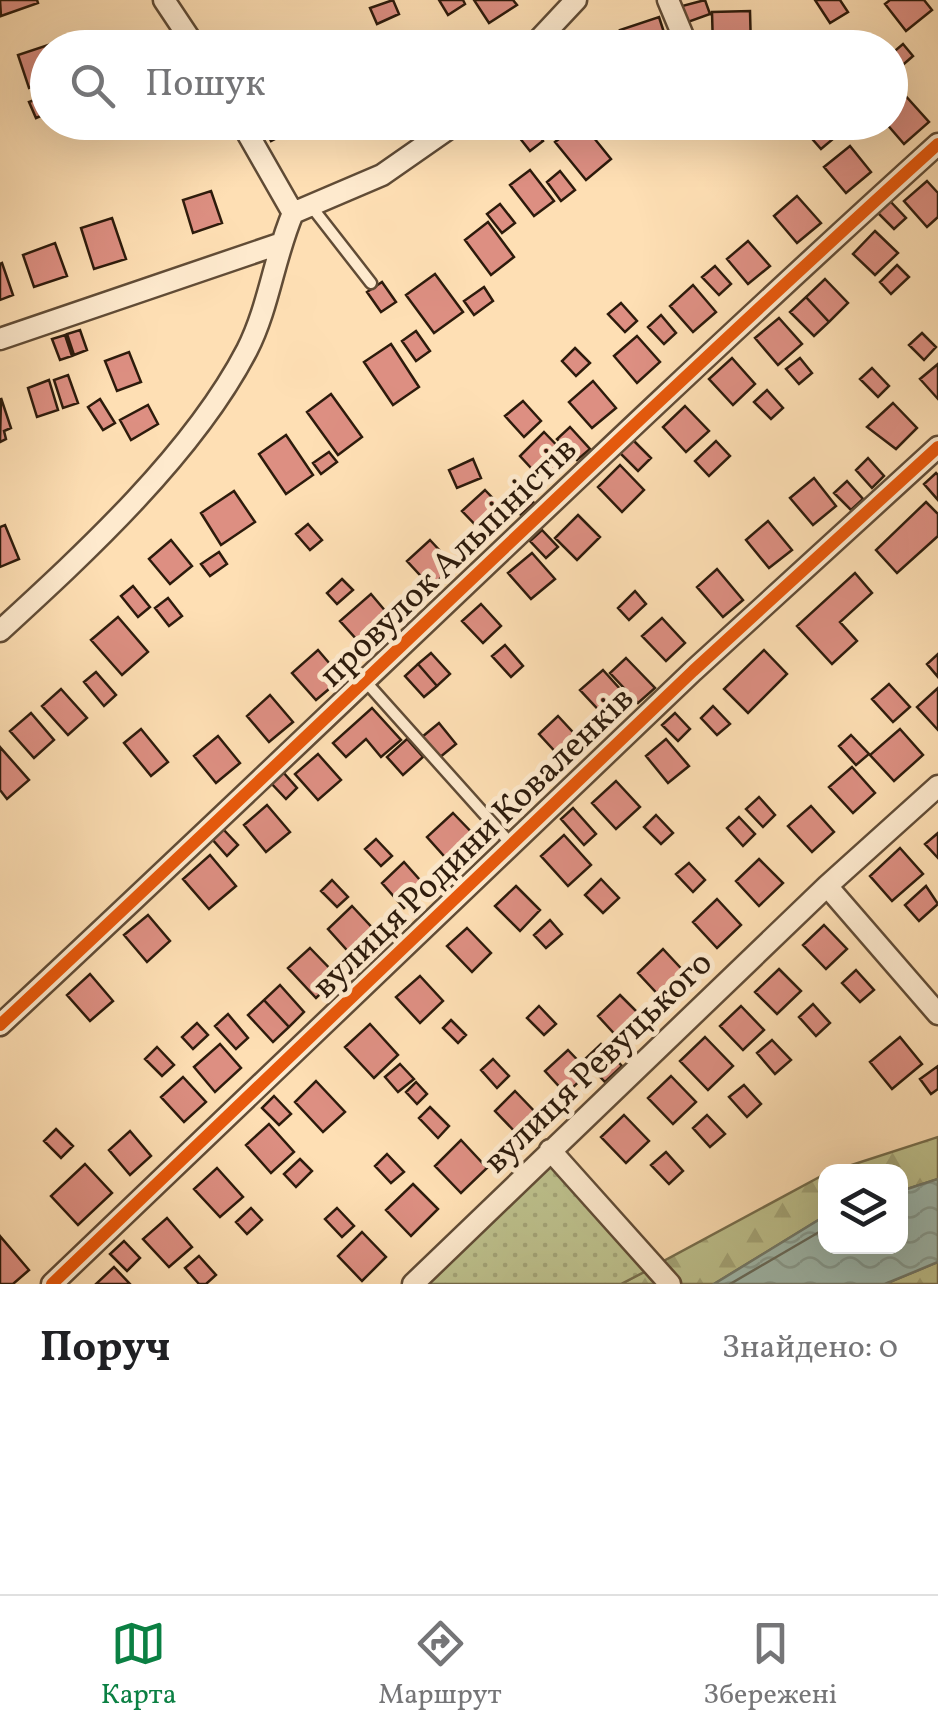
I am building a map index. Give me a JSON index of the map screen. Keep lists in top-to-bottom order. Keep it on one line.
{"streets":{"street":["провулок Альпіністів","вулиця Родини Коваленків","вулиця Ревуцького"]},"page":{"search":"Пошук","heading":["Поруч","Знайдено: 0"],"nav":["Карта","Маршрут","Збережені"]}}
